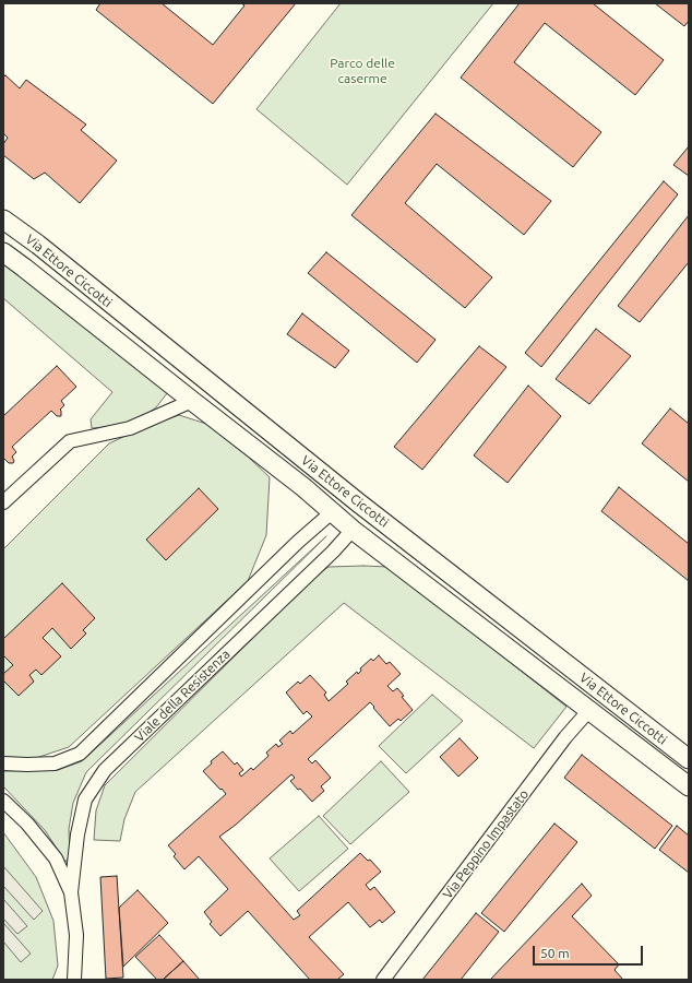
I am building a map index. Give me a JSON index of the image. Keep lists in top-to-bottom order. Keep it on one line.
{"streets":{"street":["Via Ettore Ciccotti","Viale della Resistenza","Via Peppino Impastato"]},"crossings":[["Via Ettore Ciccotti","Viale della Resistenza"],["Via Ettore Ciccotti","Via Peppino Impastato"]],"parks":["Parco delle caserme"],"scale_bar":"50 m"}
